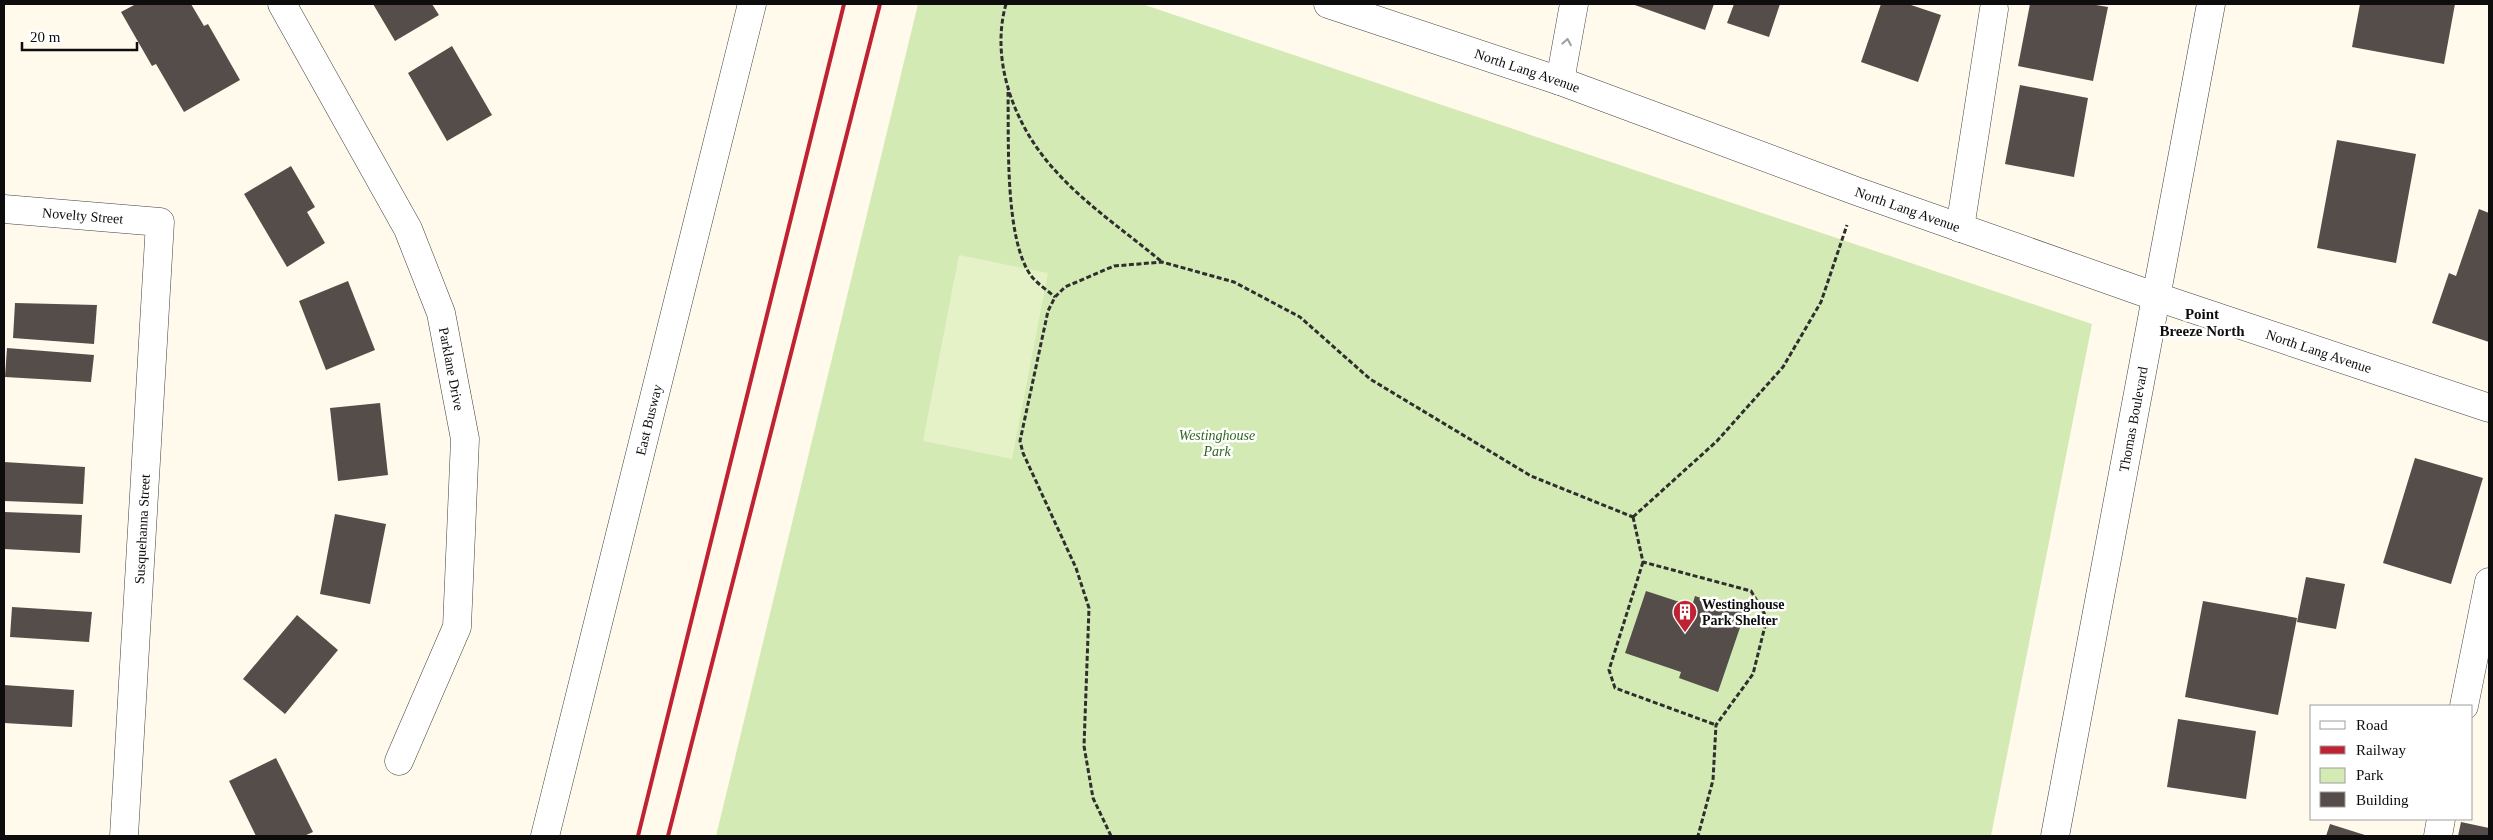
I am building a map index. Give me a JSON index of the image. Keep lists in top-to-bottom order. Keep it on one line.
{"streets":{"street":["North Lang Avenue","Novelty Street","Parklane Drive","East Busway","Thomas Boulevard","Susquehanna Street"]},"crossings":[["North Lang Avenue","Thomas Boulevard"],["Novelty Street","Susquehanna Street"]],"districts":["Point Breeze North"],"parks":["Westinghouse Park"],"places":{"building":["Westinghouse Park Shelter"]},"legend":["Road","Railway","Park","Building"],"scale_bar":"20 m"}
